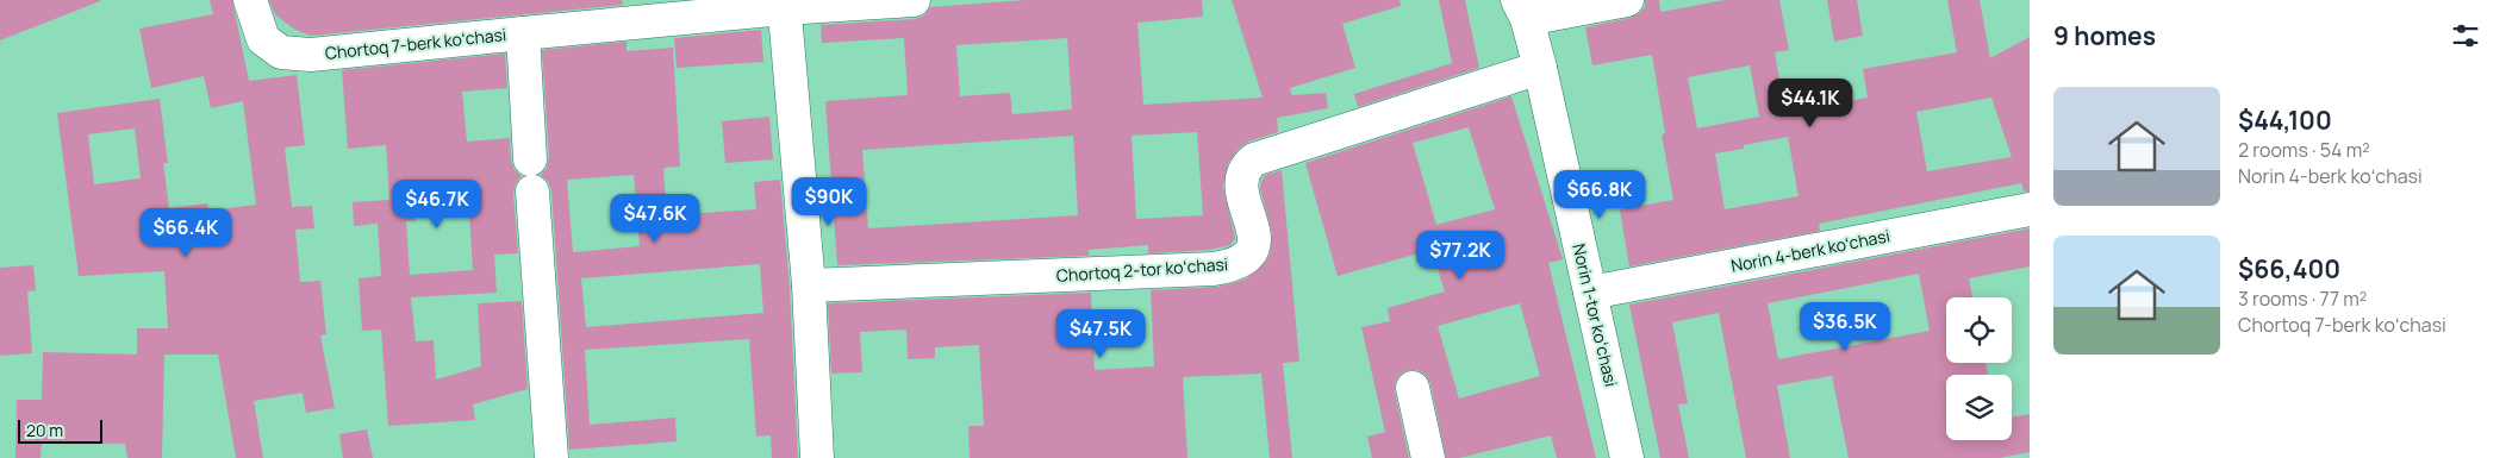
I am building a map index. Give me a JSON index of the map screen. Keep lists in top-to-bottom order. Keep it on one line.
{"streets":{"street":["Chortoq 7-berk koʻchasi","Norin 4-berk koʻchasi","Chortoq 2-tor koʻchasi","Norin 1-tor koʻchasi"]},"crossings":[["Norin 4-berk koʻchasi","Norin 1-tor koʻchasi"],["Chortoq 2-tor koʻchasi","Norin 1-tor koʻchasi"]],"scale_bar":"20 m","page":{"heading":"9 homes","list":[{"name":"$44,100","note":"2 rooms · 54 m² · Norin 4-berk koʻchasi"},{"name":"$66,400","note":"3 rooms · 77 m² · Chortoq 7-berk koʻchasi"}],"price":["$44.1K","$66.8K","$90K","$46.7K","$47.6K","$66.4K","$77.2K","$36.5K","$47.5K"],"scale":"20 m"}}
